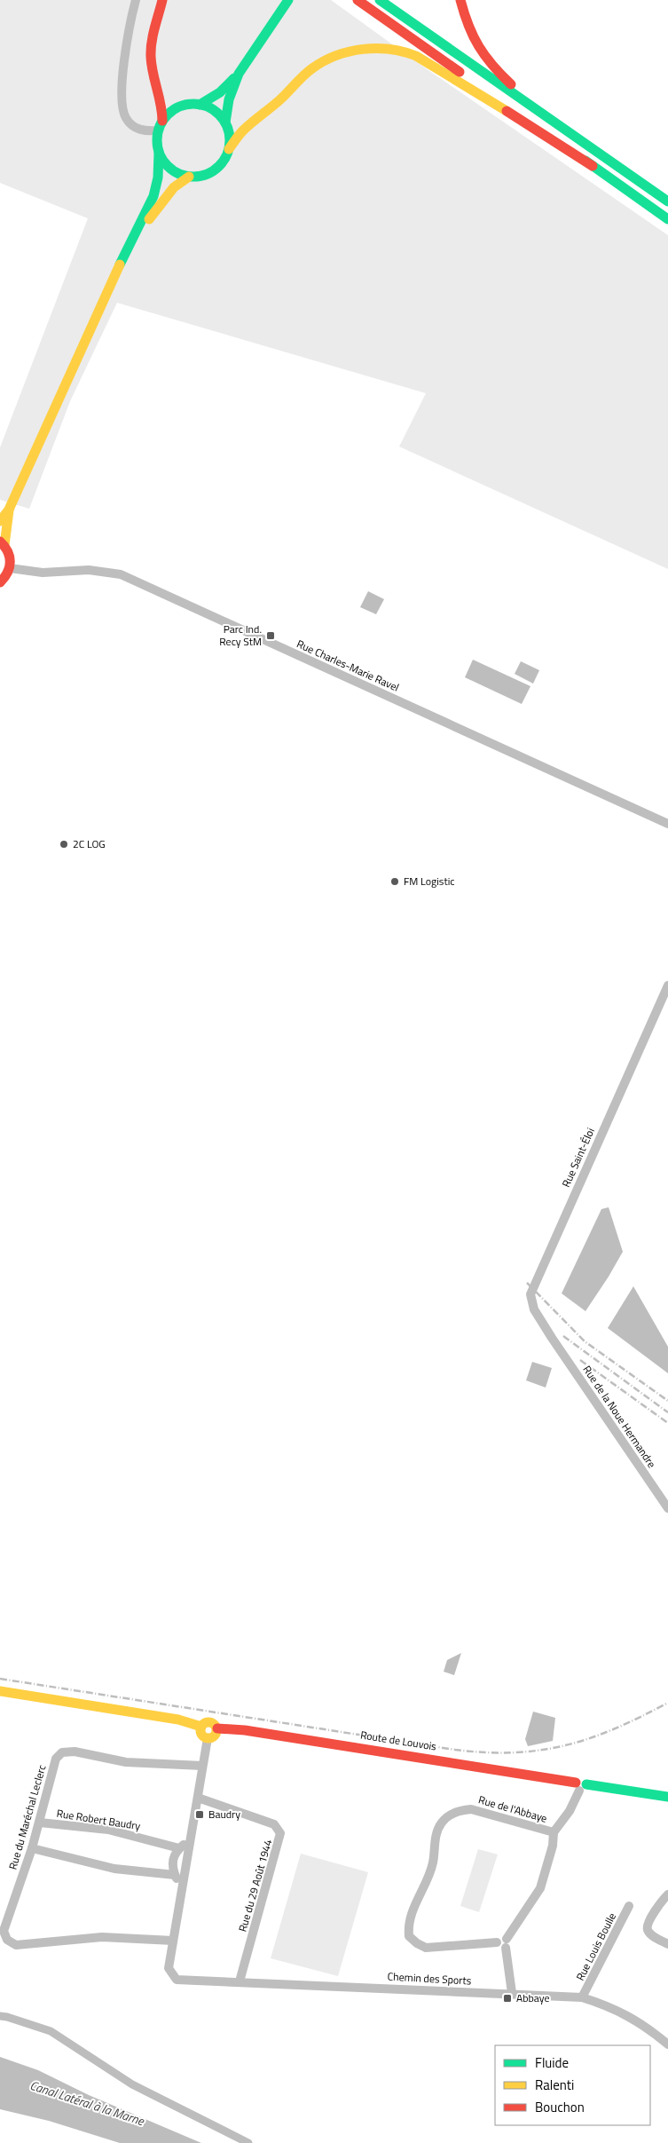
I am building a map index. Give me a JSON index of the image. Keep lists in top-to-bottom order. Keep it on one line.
{"streets":{"main road":["Route de Louvois"],"street":["Rue Charles-Marie Ravel","Rue Saint-Éloi","Rue de la Noue Hermandre","Rue de l'Abbaye","Rue du Maréchal Leclerc","Rue Robert Baudry","Rue du 29 Août 1944","Rue Louis Boulle","Chemin des Sports"]},"crossings":[["Rue Saint-Éloi","Rue de la Noue Hermandre"],["Route de Louvois","Rue de l'Abbaye"],["Rue du Maréchal Leclerc","Rue Robert Baudry"],["Rue du Maréchal Leclerc","Chemin des Sports"],["Rue du 29 Août 1944","Chemin des Sports"],["Rue Louis Boulle","Chemin des Sports"]],"water":["Canal Latéral à la Marne"],"places":{"transit":["Parc Ind. Recy StM","Baudry","Abbaye"],"other":["2C LOG","FM Logistic"]},"legend":["Fluide","Ralenti","Bouchon"]}
